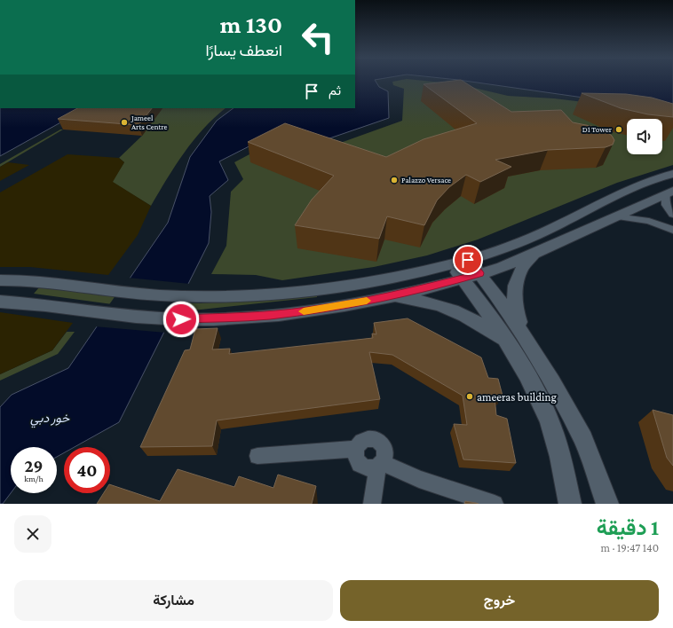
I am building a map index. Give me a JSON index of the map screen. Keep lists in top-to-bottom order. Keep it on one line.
{"water":["خور دبي"],"places":["Jameel Arts Centre","D1 Tower","Palazzo Versace","ameeras building"],"page":{"turn":["130 m","انعطف يسارًا"],"then":"ثم","speed":"29 km/h","limit":"40","heading":["1 دقيقة","140 m · 19:47"],"buttons":["خروج","مشاركة"]}}
